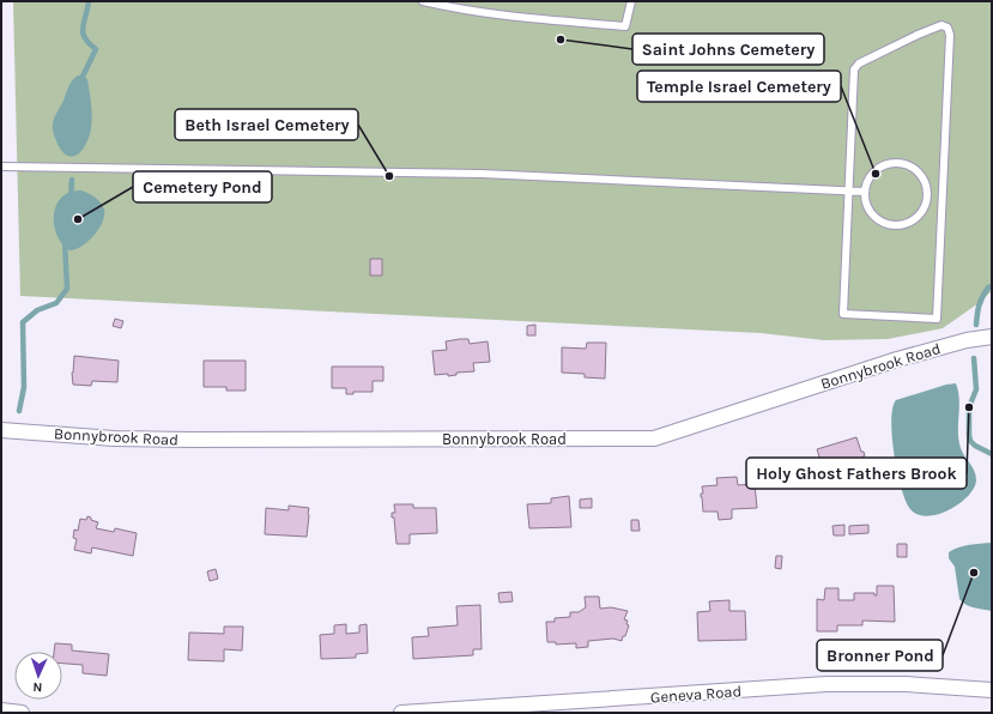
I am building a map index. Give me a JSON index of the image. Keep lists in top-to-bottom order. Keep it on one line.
{"streets":{"street":["Bonnybrook Road","Geneva Road"]},"places":["Saint Johns Cemetery","Temple Israel Cemetery","Beth Israel Cemetery","Cemetery Pond","Holy Ghost Fathers Brook","Bronner Pond"],"north":"bottom"}
